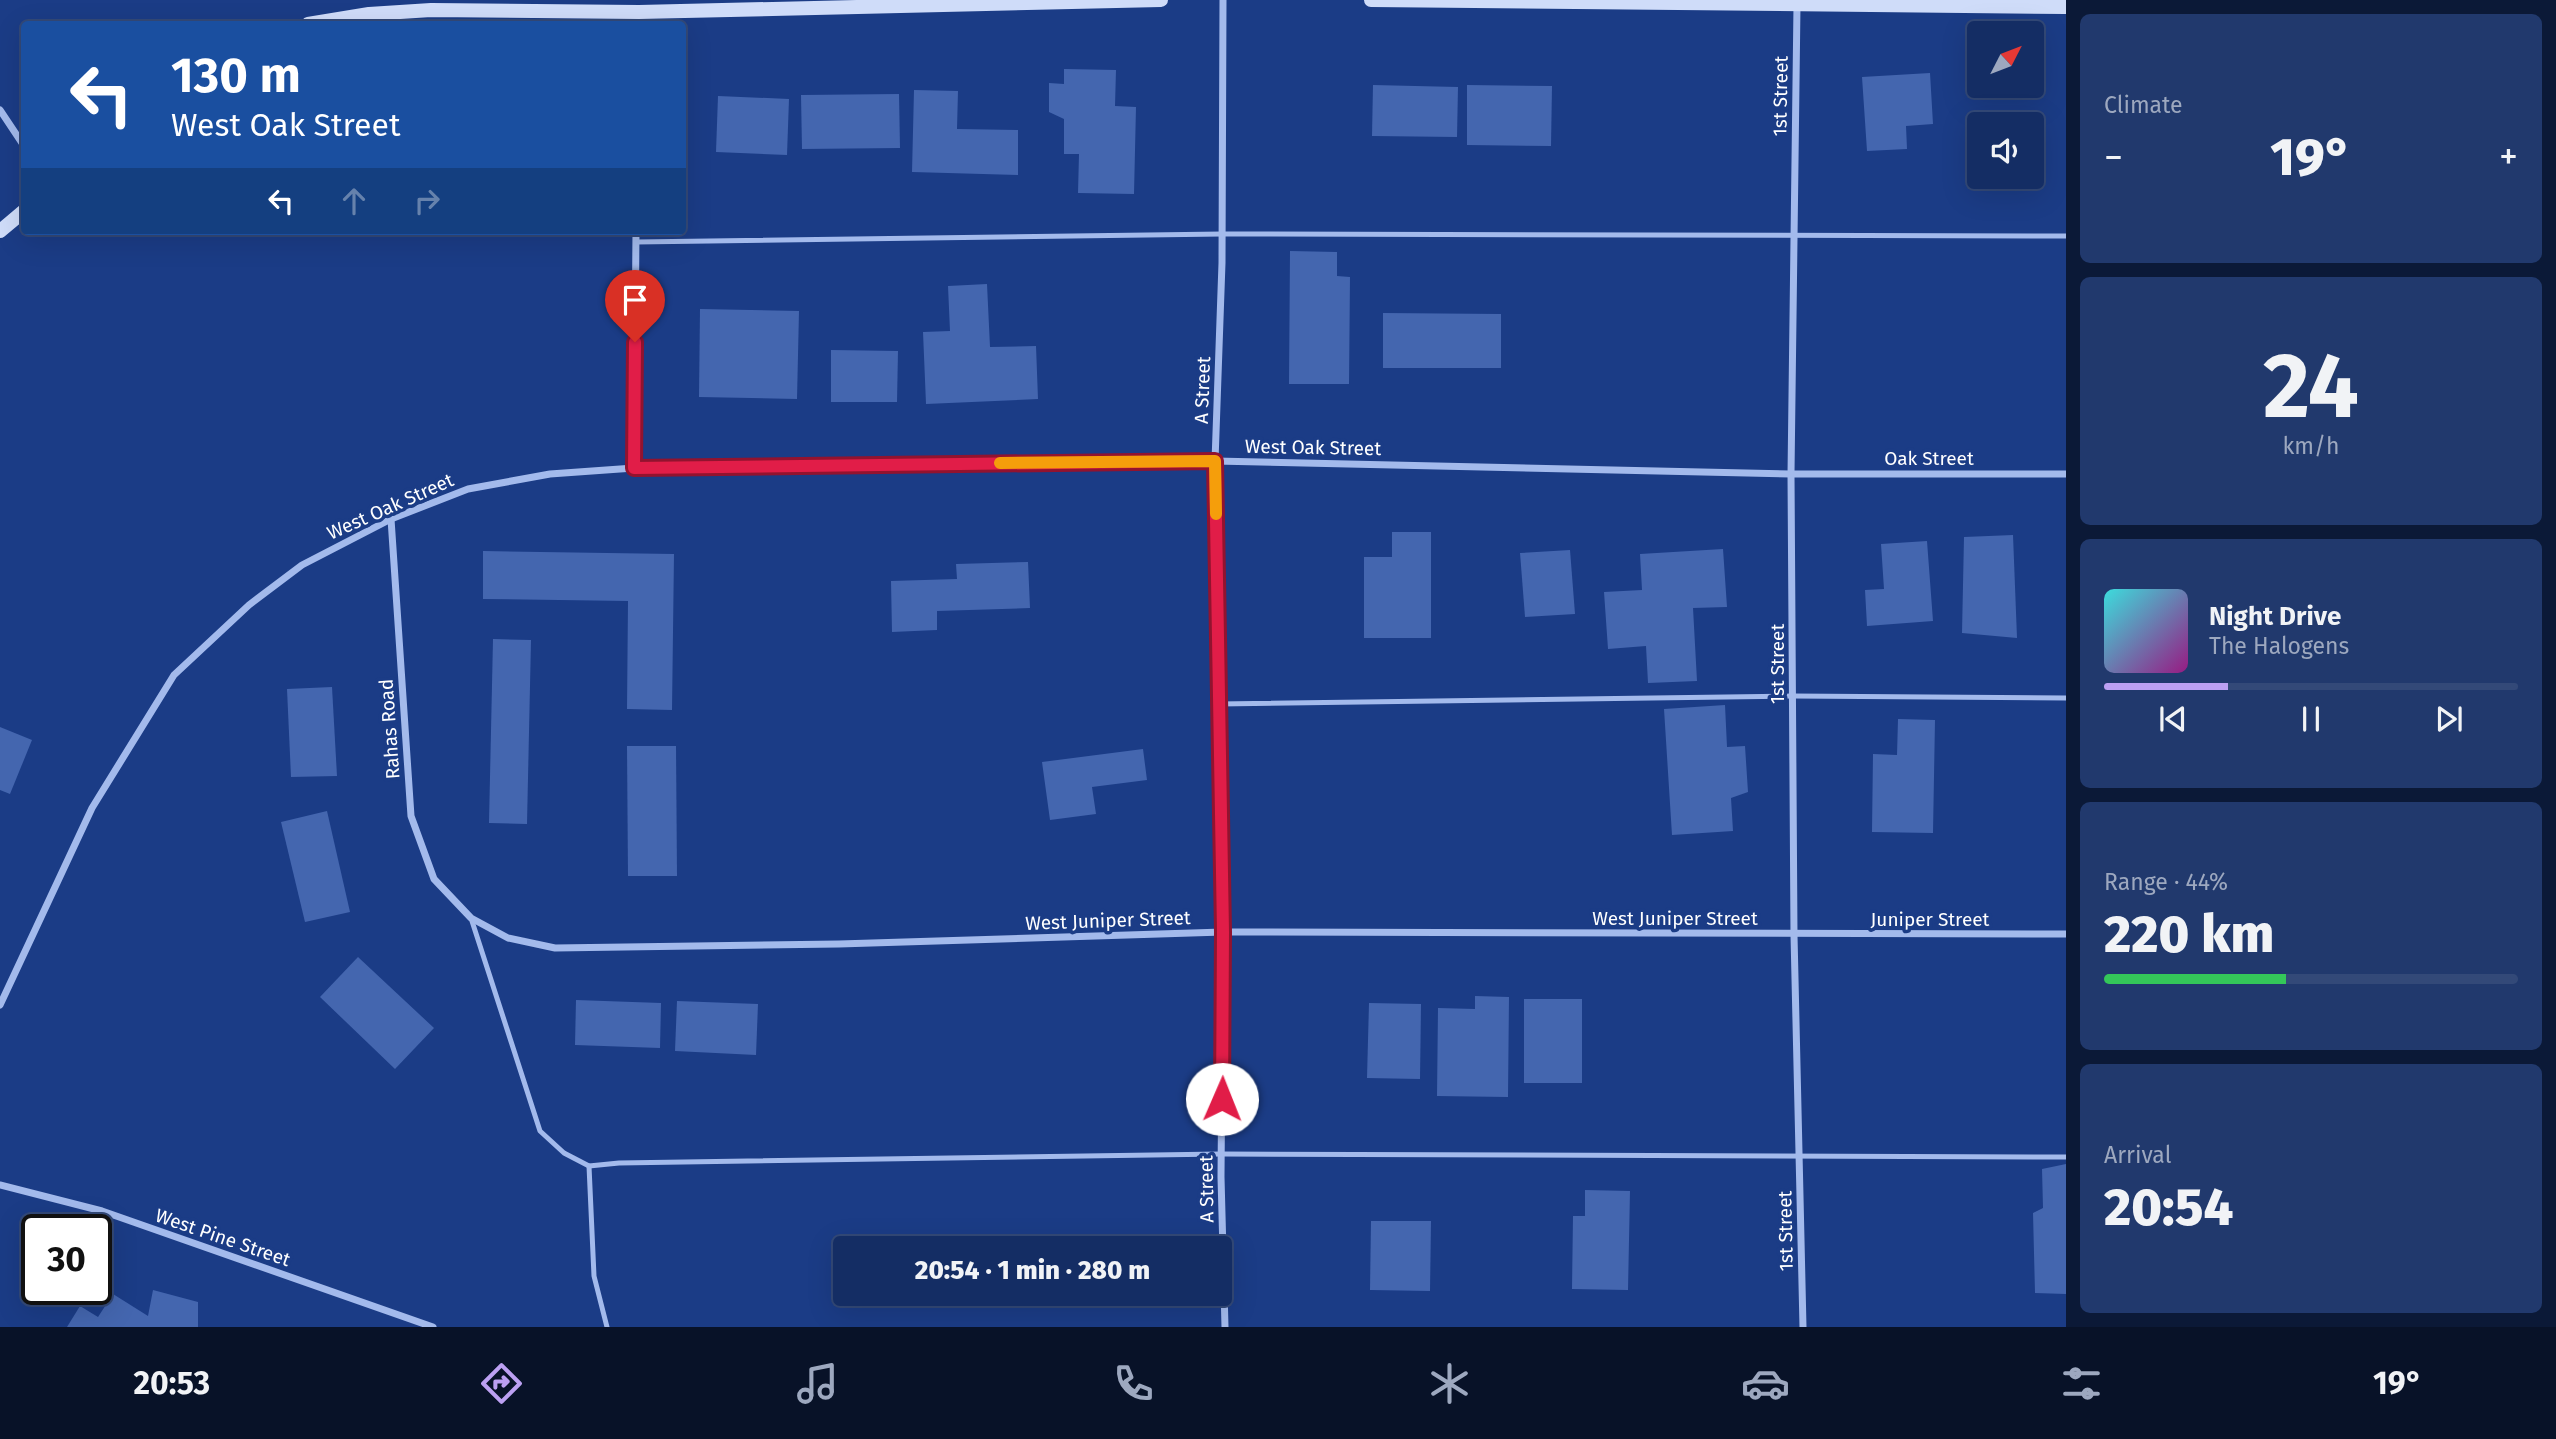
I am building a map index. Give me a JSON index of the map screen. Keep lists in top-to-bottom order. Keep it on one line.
{"streets":{"street":["1st Street","A Street","West Oak Street","Oak Street","Rahas Road","West Juniper Street","Juniper Street","West Pine Street"]},"crossings":[["1st Street","West Oak Street"],["1st Street","Oak Street"],["1st Street","West Juniper Street"],["1st Street","Juniper Street"],["A Street","West Oak Street"],["A Street","West Juniper Street"],["West Oak Street","Oak Street"],["West Oak Street","Rahas Road"],["Rahas Road","West Juniper Street"],["West Juniper Street","Juniper Street"]],"north":"top right","page":{"tile":["Climate",["24","km/h"],["Range · 44%","220 km"],["Arrival","20:54"]],"turn":["130 m","West Oak Street"],"heat":["−","19°","+"],"song":["Night Drive","The Halogens"],"limit":"30","trip":"20:54 · 1 min · 280 m","tabs":["20:53","19°"]}}
